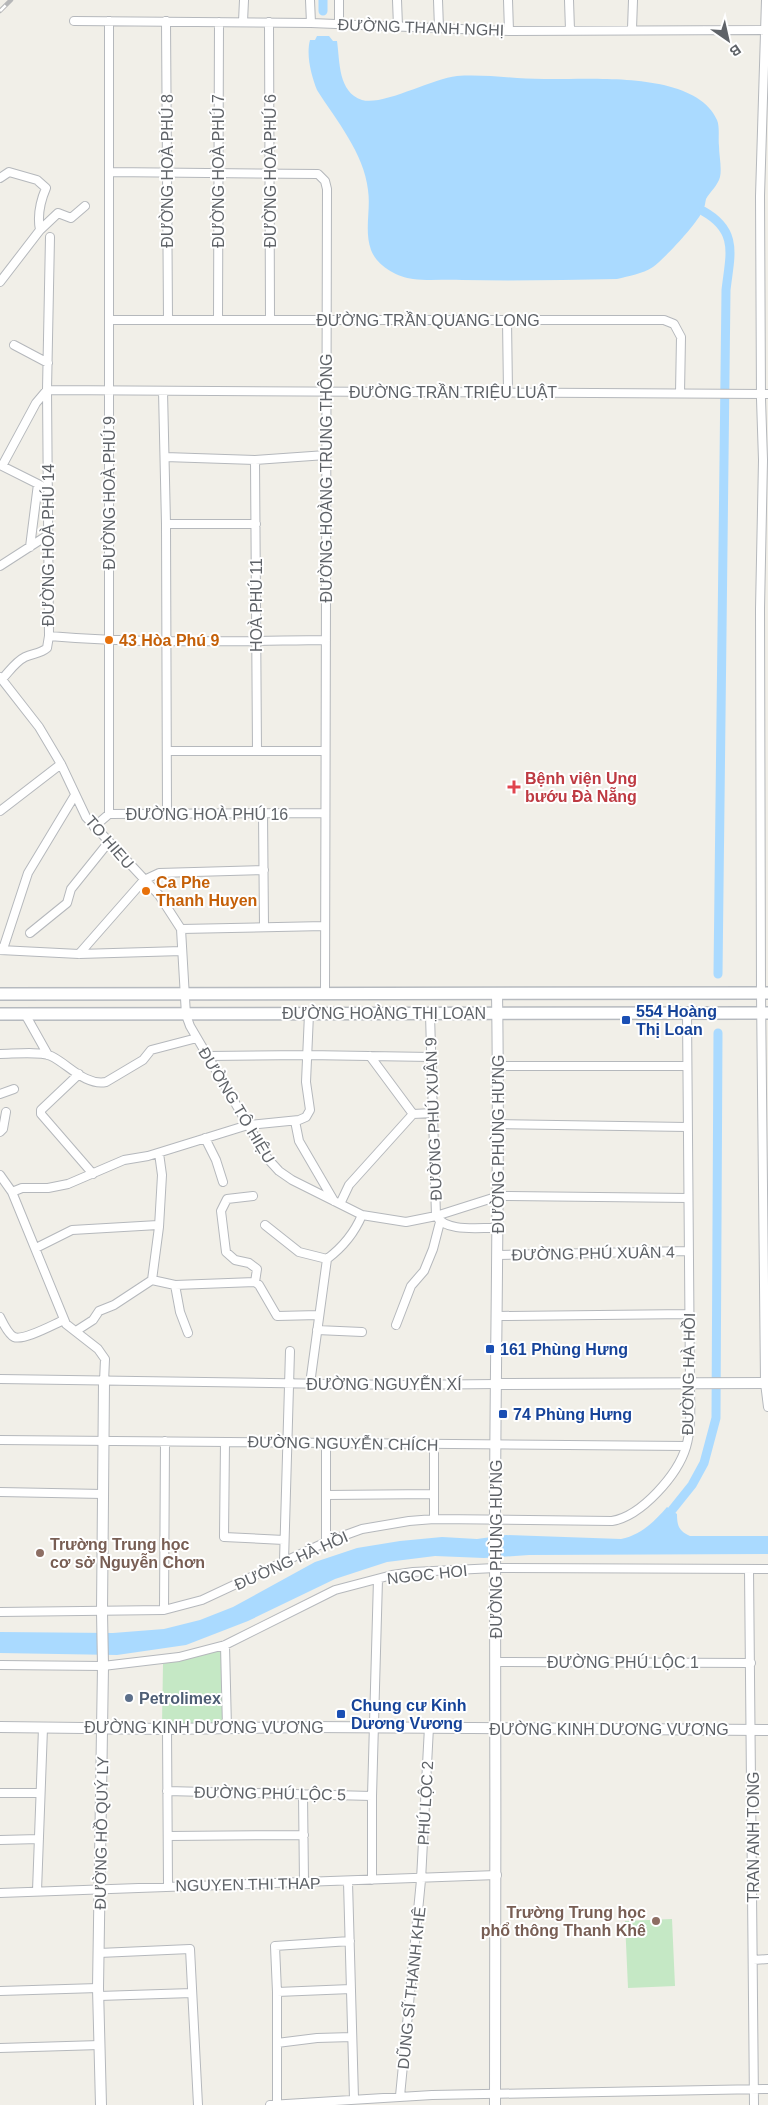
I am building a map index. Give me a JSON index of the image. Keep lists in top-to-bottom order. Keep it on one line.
{"streets":{"main road":["ĐƯỜNG HOÀNG THỊ LOAN"],"street":["ĐƯỜNG THANH NGHỊ","ĐƯỜNG HOÀ PHÚ 8","ĐƯỜNG HOÀ PHÚ 7","ĐƯỜNG HOÀ PHÚ 6","ĐƯỜNG TRẦN QUANG LONG","ĐƯỜNG TRẦN TRIỆU LUẬT","ĐƯỜNG HOÀNG TRUNG THÔNG","ĐƯỜNG HOÀ PHÚ 9","ĐƯỜNG HOÀ PHÚ 14","HOÀ PHÚ 11","ĐƯỜNG HOÀ PHÚ 16","TO HIEU","ĐƯỜNG TÔ HIỆU","ĐƯỜNG PHÚ XUÂN 9","ĐƯỜNG PHÙNG HƯNG","ĐƯỜNG PHÚ XUÂN 4","ĐƯỜNG HÀ HỒI","ĐƯỜNG NGUYỄN XÍ","ĐƯỜNG NGUYỄN CHÍCH","NGOC HOI","ĐƯỜNG PHÚ LỘC 1","ĐƯỜNG KINH DƯƠNG VƯƠNG","ĐƯỜNG PHÚ LỘC 5","PHÚ LỘC 2","ĐƯỜNG HỒ QUÝ LY","TRAN ANH TONG","NGUYEN THI THAP","DŨNG SĨ THANH KHÊ"]},"crossings":[["ĐƯỜNG THANH NGHỊ","ĐƯỜNG HOÀ PHÚ 8"],["ĐƯỜNG THANH NGHỊ","ĐƯỜNG HOÀ PHÚ 7"],["ĐƯỜNG THANH NGHỊ","ĐƯỜNG HOÀ PHÚ 6"],["ĐƯỜNG THANH NGHỊ","ĐƯỜNG HOÀ PHÚ 9"],["ĐƯỜNG HOÀ PHÚ 8","ĐƯỜNG TRẦN QUANG LONG"],["ĐƯỜNG HOÀ PHÚ 8","ĐƯỜNG HOÀNG TRUNG THÔNG"],["ĐƯỜNG HOÀ PHÚ 7","ĐƯỜNG TRẦN QUANG LONG"],["ĐƯỜNG HOÀ PHÚ 7","ĐƯỜNG HOÀNG TRUNG THÔNG"],["ĐƯỜNG HOÀ PHÚ 6","ĐƯỜNG TRẦN QUANG LONG"],["ĐƯỜNG HOÀ PHÚ 6","ĐƯỜNG HOÀNG TRUNG THÔNG"],["ĐƯỜNG TRẦN QUANG LONG","ĐƯỜNG TRẦN TRIỆU LUẬT"],["ĐƯỜNG TRẦN QUANG LONG","ĐƯỜNG HOÀNG TRUNG THÔNG"],["ĐƯỜNG TRẦN QUANG LONG","ĐƯỜNG HOÀ PHÚ 9"],["ĐƯỜNG TRẦN TRIỆU LUẬT","ĐƯỜNG HOÀNG TRUNG THÔNG"],["ĐƯỜNG TRẦN TRIỆU LUẬT","ĐƯỜNG HOÀ PHÚ 9"],["ĐƯỜNG TRẦN TRIỆU LUẬT","ĐƯỜNG HOÀ PHÚ 14"],["ĐƯỜNG HOÀNG TRUNG THÔNG","ĐƯỜNG HOÀ PHÚ 9"],["ĐƯỜNG HOÀNG TRUNG THÔNG","ĐƯỜNG HOÀ PHÚ 14"],["ĐƯỜNG HOÀNG TRUNG THÔNG","ĐƯỜNG HOÀ PHÚ 16"],["ĐƯỜNG HOÀNG TRUNG THÔNG","ĐƯỜNG HOÀNG THỊ LOAN"],["ĐƯỜNG HOÀ PHÚ 9","ĐƯỜNG HOÀ PHÚ 14"],["ĐƯỜNG HOÀ PHÚ 9","ĐƯỜNG HOÀ PHÚ 16"],["ĐƯỜNG HOÀ PHÚ 14","HOÀ PHÚ 11"],["ĐƯỜNG HOÀ PHÚ 16","TO HIEU"],["TO HIEU","ĐƯỜNG HOÀNG THỊ LOAN"],["TO HIEU","ĐƯỜNG TÔ HIỆU"],["ĐƯỜNG HOÀNG THỊ LOAN","ĐƯỜNG TÔ HIỆU"],["ĐƯỜNG HOÀNG THỊ LOAN","ĐƯỜNG PHÚ XUÂN 9"],["ĐƯỜNG HOÀNG THỊ LOAN","ĐƯỜNG PHÙNG HƯNG"],["ĐƯỜNG HOÀNG THỊ LOAN","ĐƯỜNG HÀ HỒI"],["ĐƯỜNG TÔ HIỆU","ĐƯỜNG PHÚ XUÂN 9"],["ĐƯỜNG TÔ HIỆU","ĐƯỜNG PHÙNG HƯNG"],["ĐƯỜNG TÔ HIỆU","ĐƯỜNG HÀ HỒI"],["ĐƯỜNG PHÚ XUÂN 9","ĐƯỜNG PHÙNG HƯNG"],["ĐƯỜNG PHÙNG HƯNG","ĐƯỜNG PHÚ XUÂN 4"],["ĐƯỜNG PHÙNG HƯNG","ĐƯỜNG HÀ HỒI"],["ĐƯỜNG PHÙNG HƯNG","ĐƯỜNG NGUYỄN XÍ"],["ĐƯỜNG PHÙNG HƯNG","ĐƯỜNG NGUYỄN CHÍCH"],["ĐƯỜNG PHÙNG HƯNG","NGOC HOI"],["ĐƯỜNG PHÙNG HƯNG","ĐƯỜNG PHÚ LỘC 1"],["ĐƯỜNG PHÙNG HƯNG","ĐƯỜNG KINH DƯƠNG VƯƠNG"],["ĐƯỜNG PHÙNG HƯNG","NGUYEN THI THAP"],["ĐƯỜNG PHÚ XUÂN 4","ĐƯỜNG HÀ HỒI"],["ĐƯỜNG HÀ HỒI","ĐƯỜNG NGUYỄN XÍ"],["ĐƯỜNG HÀ HỒI","ĐƯỜNG NGUYỄN CHÍCH"],["ĐƯỜNG HÀ HỒI","ĐƯỜNG HỒ QUÝ LY"],["ĐƯỜNG NGUYỄN XÍ","ĐƯỜNG HỒ QUÝ LY"],["ĐƯỜNG NGUYỄN CHÍCH","ĐƯỜNG HỒ QUÝ LY"],["NGOC HOI","ĐƯỜNG HỒ QUÝ LY"],["NGOC HOI","TRAN ANH TONG"],["ĐƯỜNG PHÚ LỘC 1","TRAN ANH TONG"],["ĐƯỜNG KINH DƯƠNG VƯƠNG","PHÚ LỘC 2"],["ĐƯỜNG KINH DƯƠNG VƯƠNG","ĐƯỜNG HỒ QUÝ LY"],["ĐƯỜNG KINH DƯƠNG VƯƠNG","TRAN ANH TONG"],["PHÚ LỘC 2","NGUYEN THI THAP"],["PHÚ LỘC 2","DŨNG SĨ THANH KHÊ"],["ĐƯỜNG HỒ QUÝ LY","NGUYEN THI THAP"],["NGUYEN THI THAP","DŨNG SĨ THANH KHÊ"]],"places":{"other":["43 Hòa Phú 9","Ca Phe Thanh Huyen","Trường Trung học cơ sở Nguyễn Chơn","Petrolimex","Trường Trung học phổ thông Thanh Khê"],"health":["Bệnh viện Ung bướu Đà Nẵng"],"transit":["554 Hoàng Thị Loan","161 Phùng Hưng","74 Phùng Hưng","Chung cư Kinh Dương Vương"]},"north":"bottom right"}
